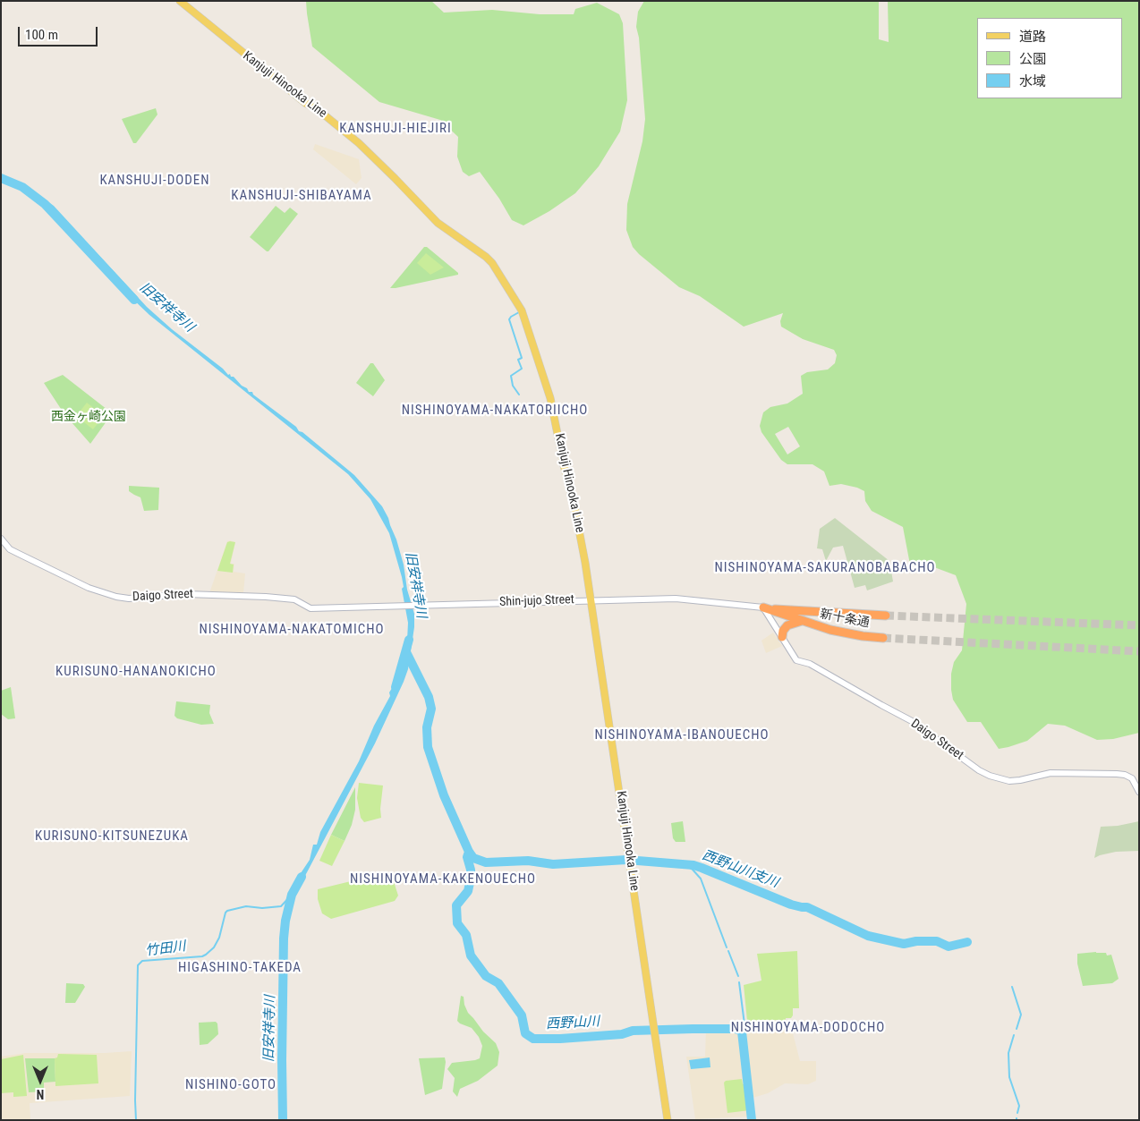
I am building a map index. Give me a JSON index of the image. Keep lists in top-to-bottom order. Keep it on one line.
{"streets":{"highway":["新十条通"],"main road":["Kanjuji Hinooka Line","Daigo Street","Shin-jujo Street"]},"crossings":[["Kanjuji Hinooka Line","Shin-jujo Street"],["Daigo Street","Shin-jujo Street"],["Daigo Street","新十条通"],["Shin-jujo Street","新十条通"]],"districts":["KANSHUJI-HIEJIRI","KANSHUJI-DODEN","KANSHUJI-SHIBAYAMA","NISHINOYAMA-NAKATORIICHO","NISHINOYAMA-SAKURANOBABACHO","NISHINOYAMA-NAKATOMICHO","KURISUNO-HANANOKICHO","NISHINOYAMA-IBANOUECHO","KURISUNO-KITSUNEZUKA","NISHINOYAMA-KAKENOUECHO","HIGASHINO-TAKEDA","NISHINOYAMA-DODOCHO","NISHINO-GOTO"],"water":["旧安祥寺川","西野山川支川","竹田川","西野山川"],"parks":["西金ヶ崎公園"],"legend":["道路","公園","水域"],"scale_bar":"100 m","north":"bottom"}
